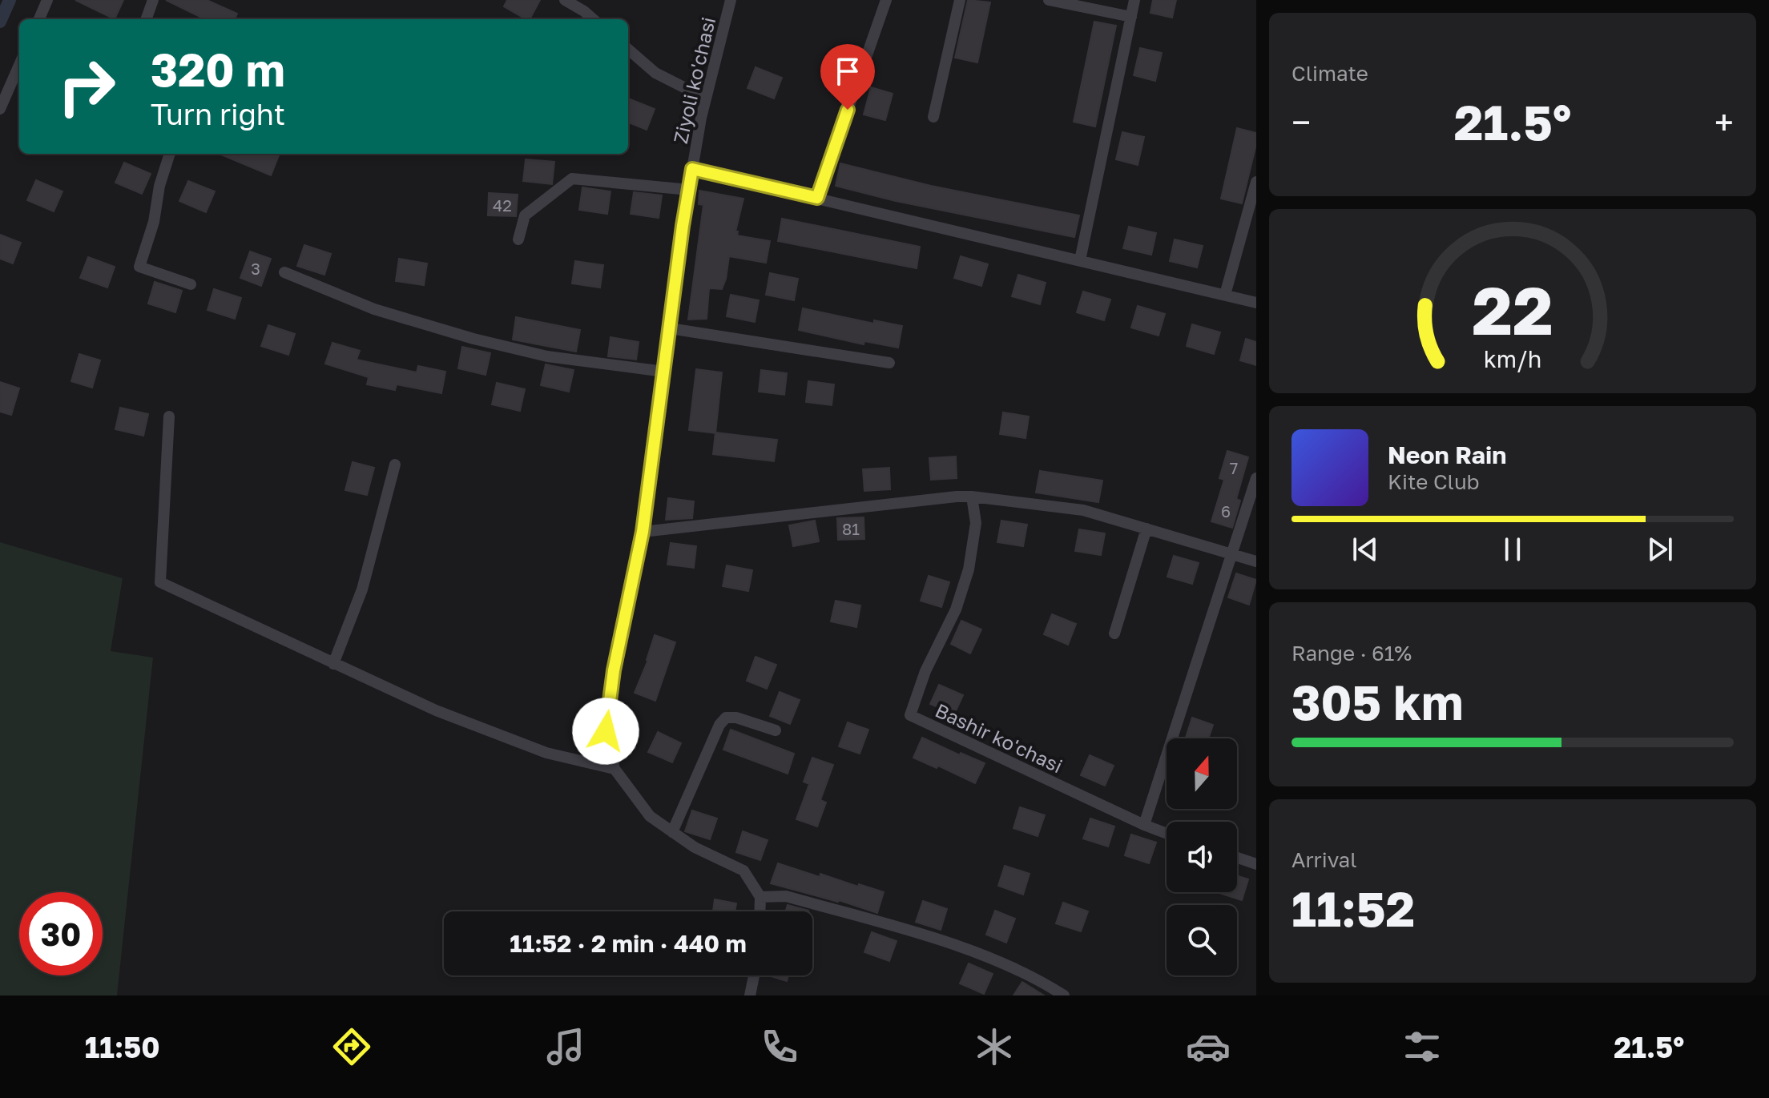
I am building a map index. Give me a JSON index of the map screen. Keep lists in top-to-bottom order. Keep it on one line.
{"streets":{"street":["Ziyoli ko'chasi","Bashir ko'chasi"]},"house_numbers":["42","3","7","6","81"],"north":"top","page":{"tile":["Climate",["Range · 61%","305 km"],["Arrival","11:52"]],"turn":["320 m","Turn right"],"heat":["−","21.5°","+"],"song":["Neon Rain","Kite Club"],"limit":"30","trip":"11:52 · 2 min · 440 m","tabs":["11:50","21.5°"],"gauge":["22","km/h"]}}
